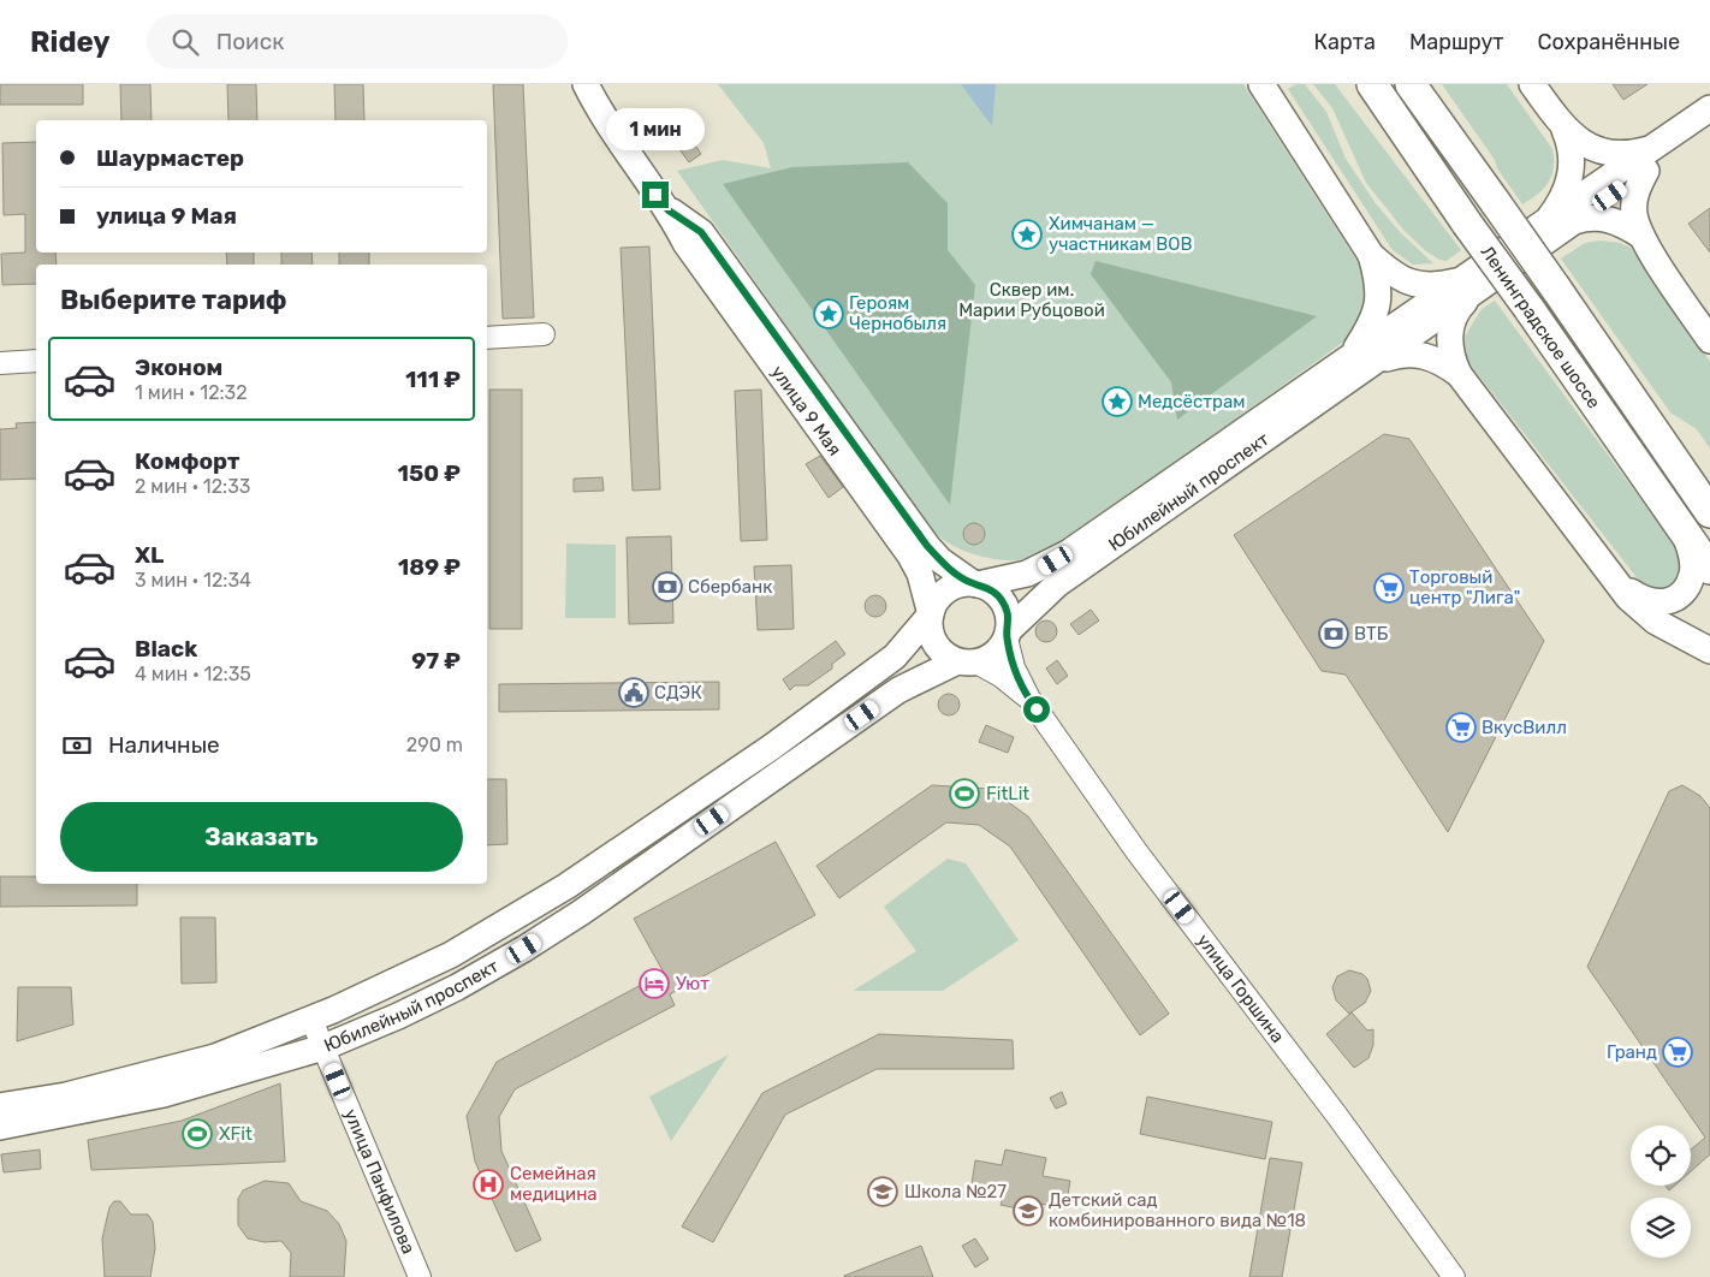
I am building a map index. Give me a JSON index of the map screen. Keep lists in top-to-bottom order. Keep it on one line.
{"streets":{"highway":["Ленинградское шоссе"],"main road":["улица 9 Мая","Юбилейный проспект"],"street":["улица Горшина","улица Панфилова"]},"crossings":[["улица 9 Мая","Юбилейный проспект"],["улица 9 Мая","улица Горшина"],["Юбилейный проспект","улица Горшина"],["Юбилейный проспект","улица Панфилова"]],"parks":["Сквер им. Марии Рубцовой"],"places":{"place":["Химчанам — участникам ВОВ","Героям Чернобыля","Медсёстрам"],"bank":["Сбербанк","ВТБ"],"supermarket":["Торговый центр \"Лига\"","ВкусВилл","Гранд"],"public building":["СДЭК"],"sports":["FitLit","XFit"],"hotel":["Уют"],"hospital":["Семейная медицина"],"school or university":["Школа №27","Детский сад комбинированного вида №18"]},"page":{"header":"Ridey","search":"Поиск","nav":["Карта","Маршрут","Сохранённые"],"bubble":"1 мин","banner":["Шаурмастер","улица 9 Мая"],"heading":"Выберите тариф","list":[{"name":"Эконом","note":"1 мин · 12:32","value":"111 ₽"},{"name":"Комфорт","note":"2 мин · 12:33","value":"150 ₽"},{"name":"XL","note":"3 мин · 12:34","value":"189 ₽"},{"name":"Black","note":"4 мин · 12:35","value":"97 ₽"}],"pay":["Наличные","290 m"],"buttons":"Заказать"}}
